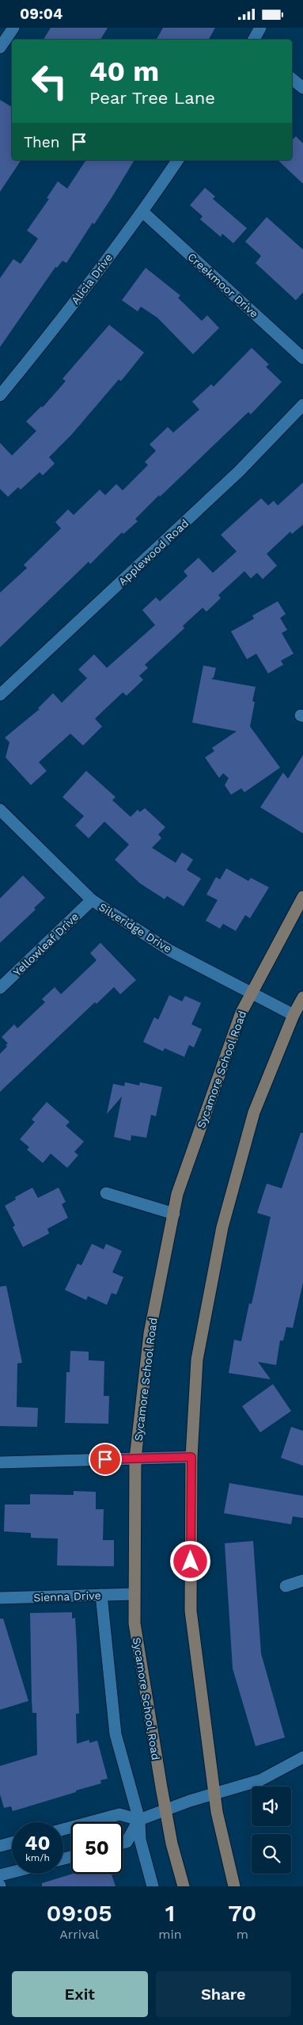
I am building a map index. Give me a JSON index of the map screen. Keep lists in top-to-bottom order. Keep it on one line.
{"streets":{"main road":["Sycamore School Road"],"street":["Alicia Drive","Creekmoor Drive","Applewood Road","Silveridge Drive","Yellowleaf Drive","Sienna Drive"]},"crossings":[["Alicia Drive","Creekmoor Drive"],["Silveridge Drive","Yellowleaf Drive"],["Silveridge Drive","Sycamore School Road"],["Sycamore School Road","Sienna Drive"]],"page":{"status":"09:04","turn":["40 m","Pear Tree Lane"],"then":"Then","speed":"40 km/h","limit":"50","eta":["09:05","Arrival","1","min","70","m"],"buttons":["Exit","Share"]}}
